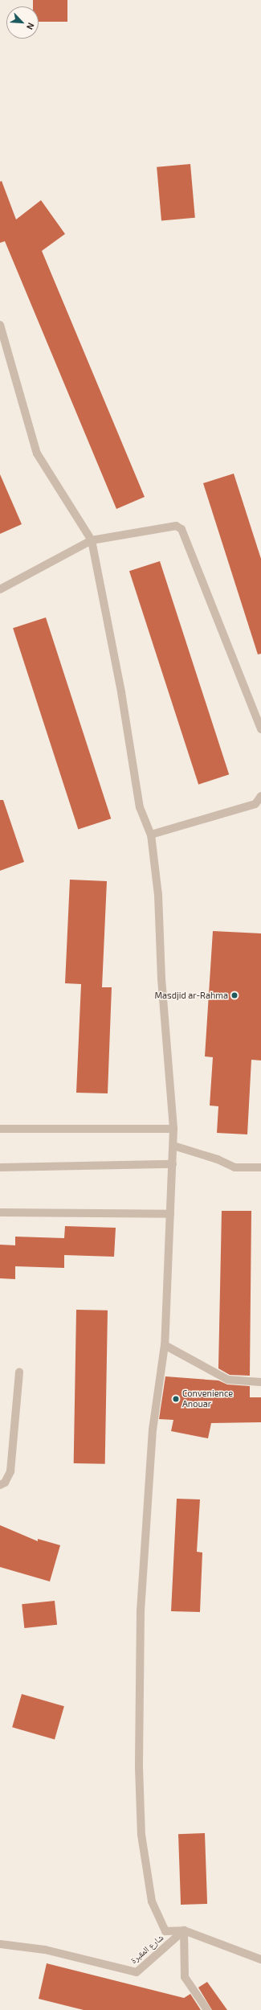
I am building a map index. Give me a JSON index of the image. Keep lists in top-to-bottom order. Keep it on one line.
{"streets":{"street":["شارع المقبرة"]},"places":["Masdjid ar-Rahma","Convenience Anouar"],"north":"bottom right"}
